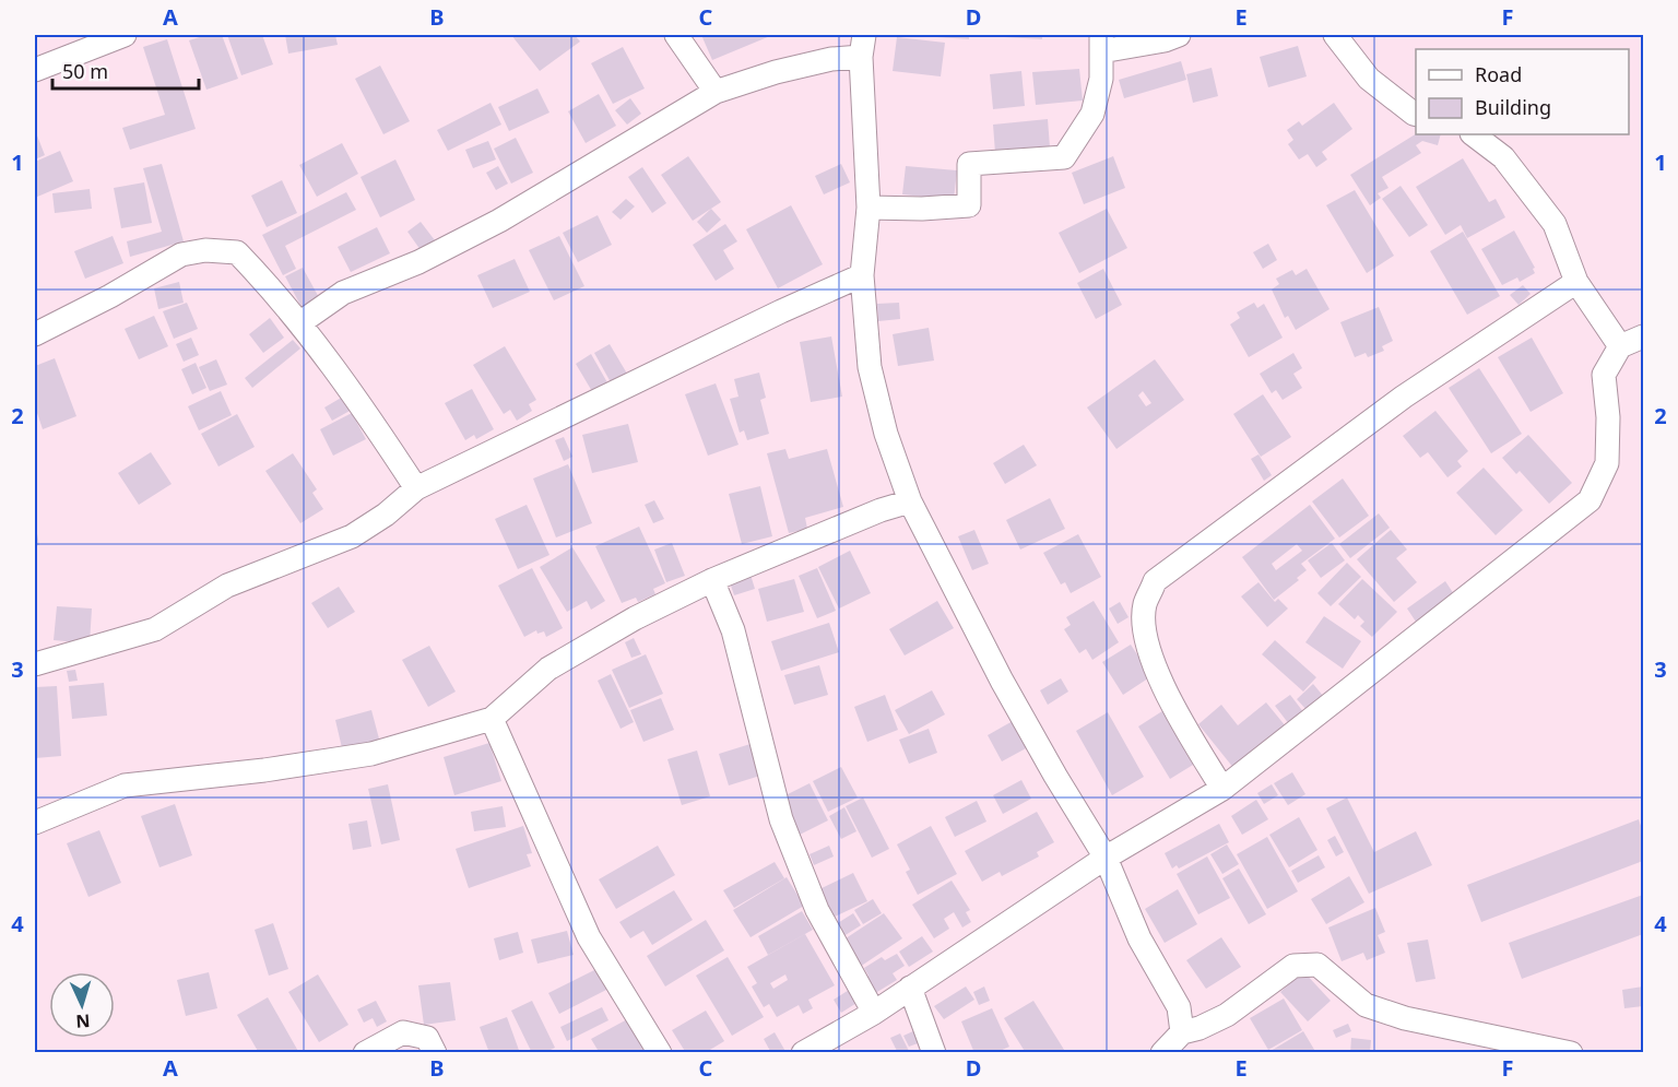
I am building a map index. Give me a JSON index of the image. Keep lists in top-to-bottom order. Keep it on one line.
{"legend":["Road","Building"],"scale_bar":"50 m","north":"bottom","grid":{"columns":["A","B","C","D","E","F"],"rows":["1","2","3","4"]}}
